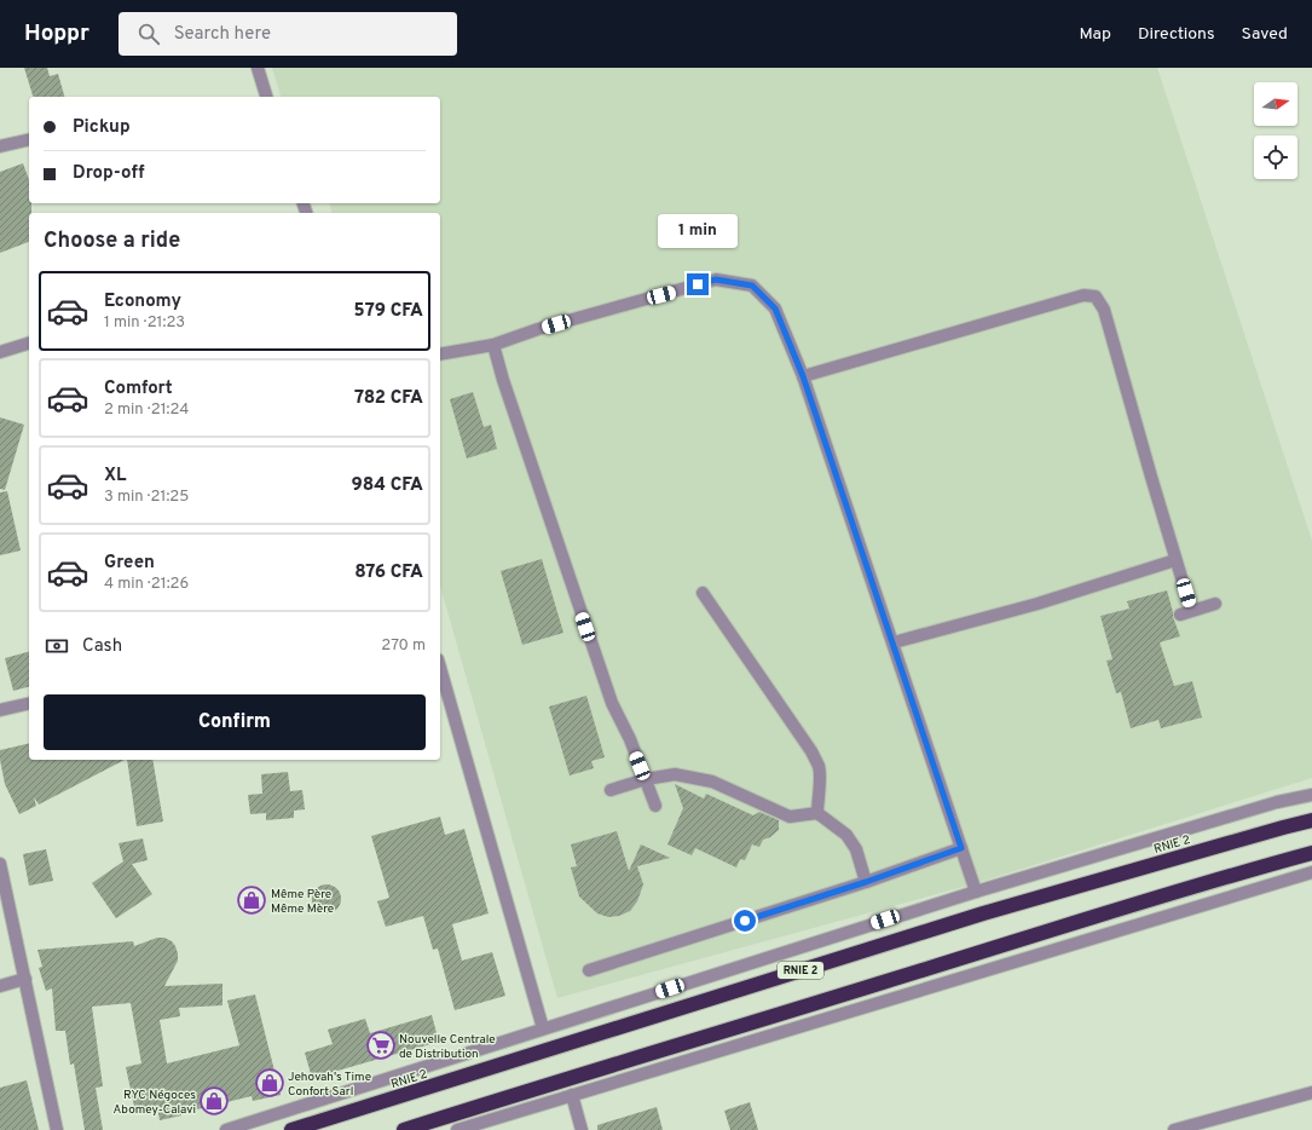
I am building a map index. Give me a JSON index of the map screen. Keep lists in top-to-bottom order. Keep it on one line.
{"streets":{"highway":["RNIE 2"]},"places":{"shop":["Même Père Même Mère","Jehovah's Time Confort Sarl","RYC Négoces Abomey-Calavi"],"supermarket":["Nouvelle Centrale de Distribution"]},"north":"right","page":{"header":"Hoppr","search":"Search here","nav":["Map","Directions","Saved"],"banner":["Pickup","Drop-off"],"heading":"Choose a ride","bubble":"1 min","list":[{"name":"Economy","note":"1 min · 21:23","value":"579 CFA"},{"name":"Comfort","note":"2 min · 21:24","value":"782 CFA"},{"name":"XL","note":"3 min · 21:25","value":"984 CFA"},{"name":"Green","note":"4 min · 21:26","value":"876 CFA"}],"pay":["Cash","270 m"],"buttons":"Confirm"}}
